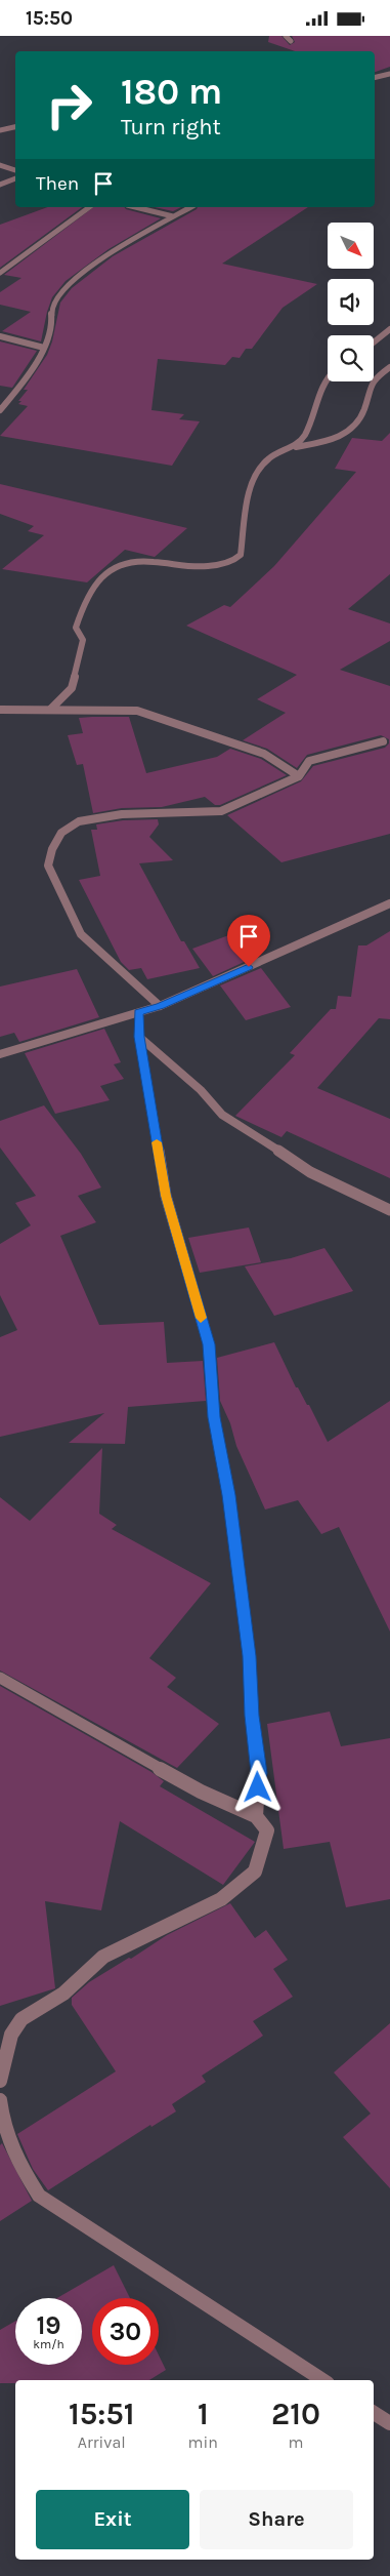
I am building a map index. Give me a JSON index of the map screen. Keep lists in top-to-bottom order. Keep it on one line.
{"north":"bottom right","page":{"status":"15:50","turn":["180 m","Turn right"],"then":"Then","speed":"19 km/h","limit":"30","eta":["15:51","Arrival","1","min","210","m"],"buttons":["Exit","Share"]}}
